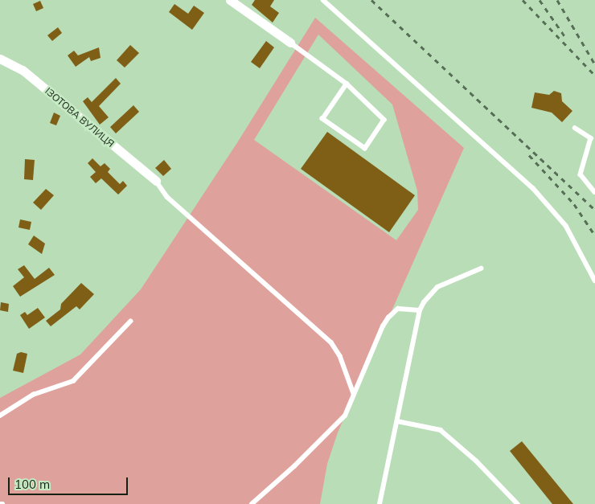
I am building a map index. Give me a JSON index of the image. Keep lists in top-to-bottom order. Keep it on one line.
{"streets":{"street":["ІЗОТОВА ВУЛИЦЯ"]},"scale_bar":"100 m"}
